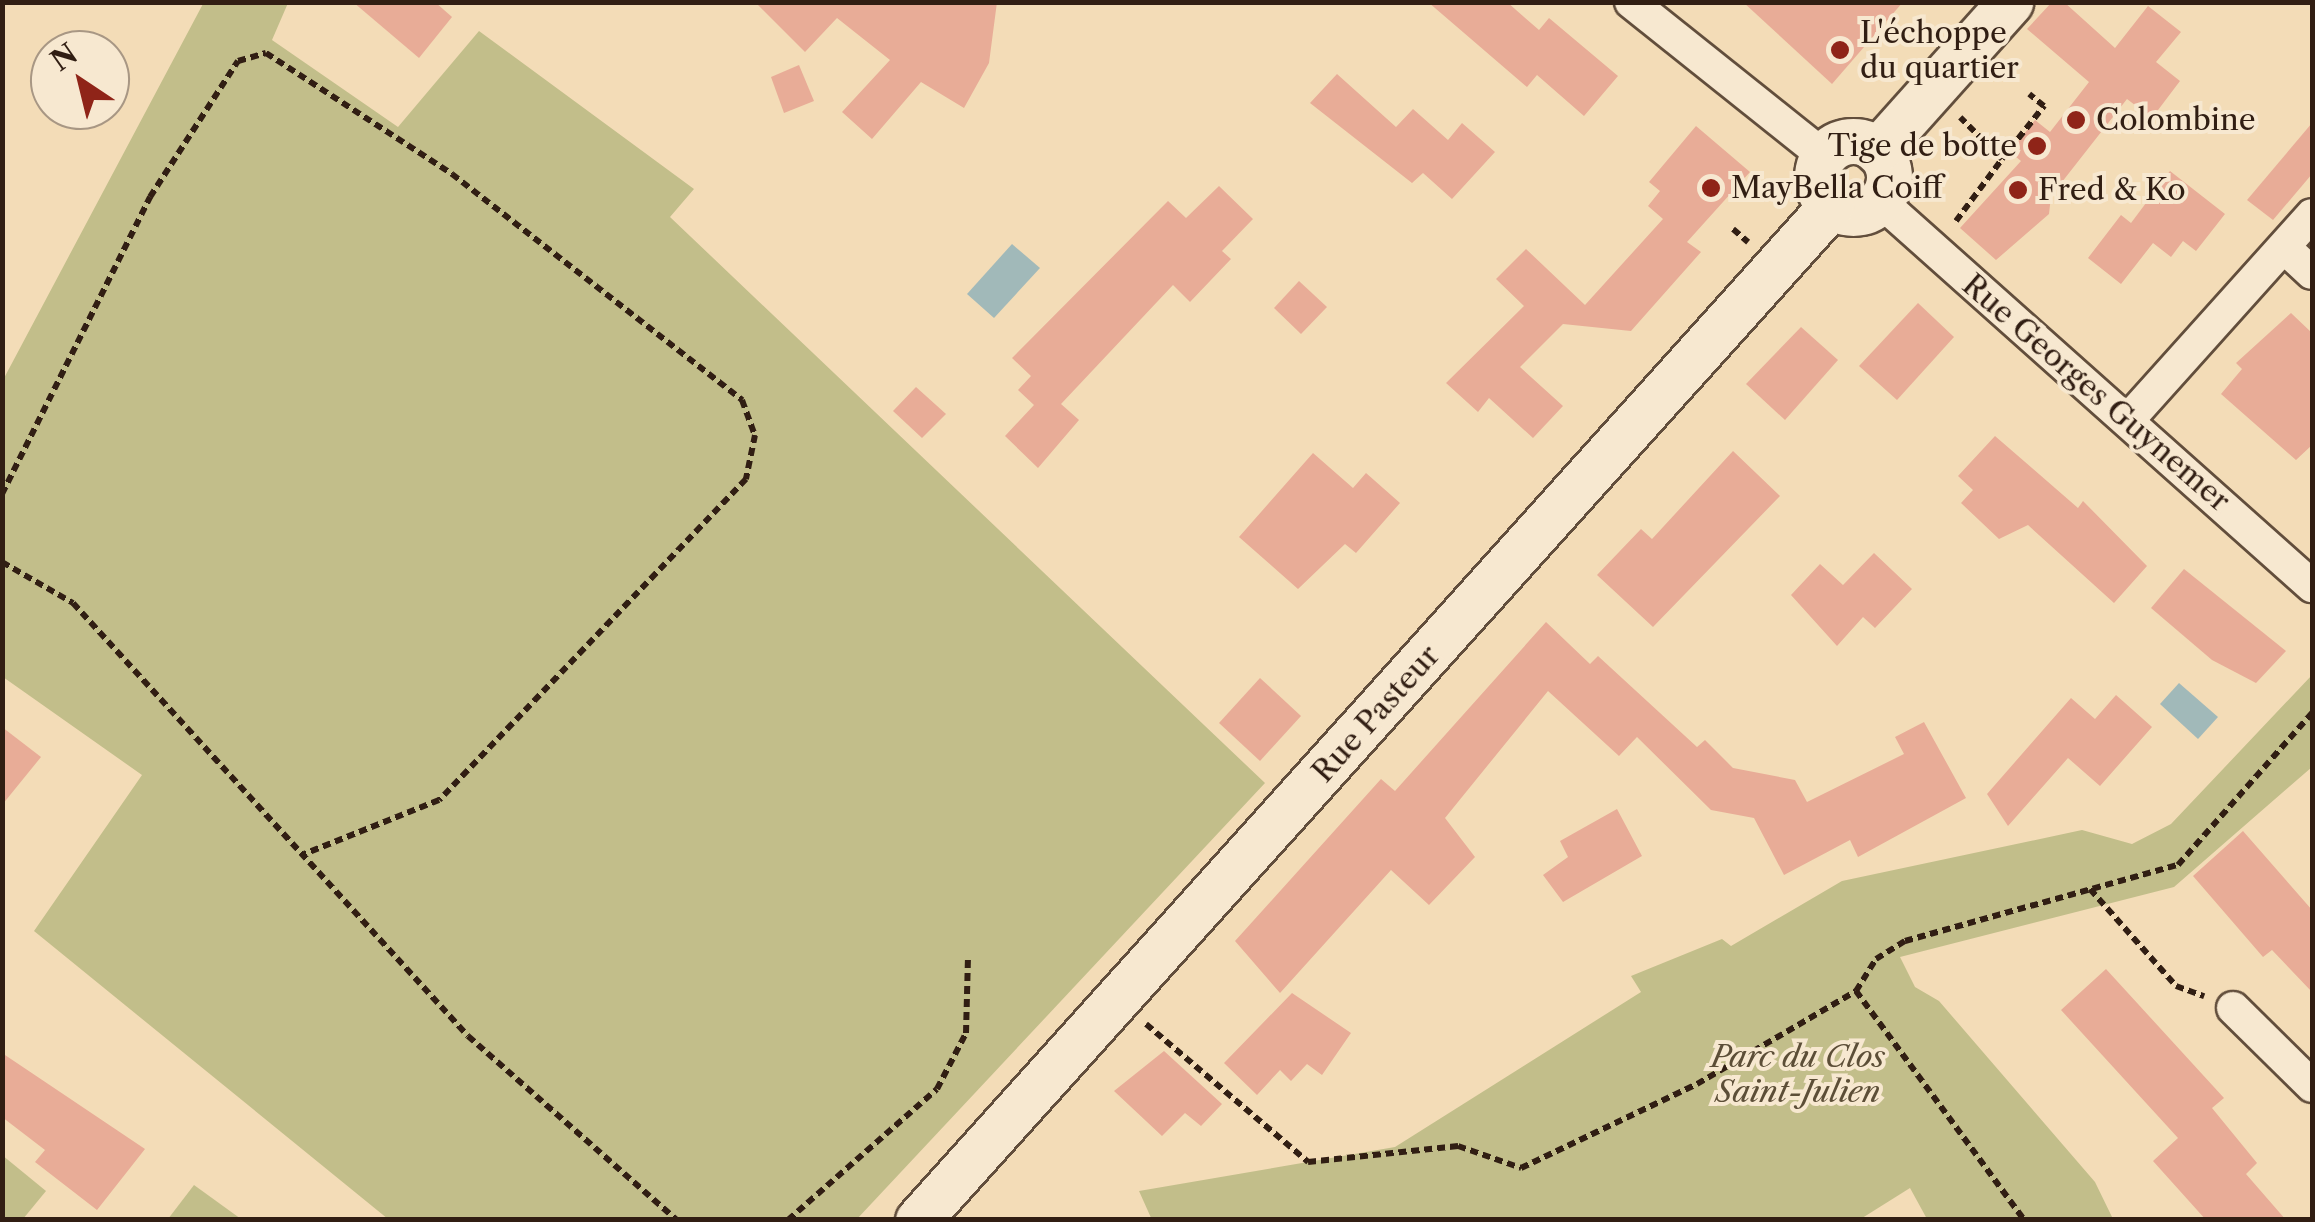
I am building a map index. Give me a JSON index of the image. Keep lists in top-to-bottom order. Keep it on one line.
{"streets":{"street":["Rue Georges Guynemer","Rue Pasteur"]},"crossings":[["Rue Georges Guynemer","Rue Pasteur"]],"parks":["Parc du Clos Saint-Julien"],"places":["L'échoppe du quartier","Colombine","Tige de botte","MayBella Coiff","Fred & Ko"],"north":"top left"}
